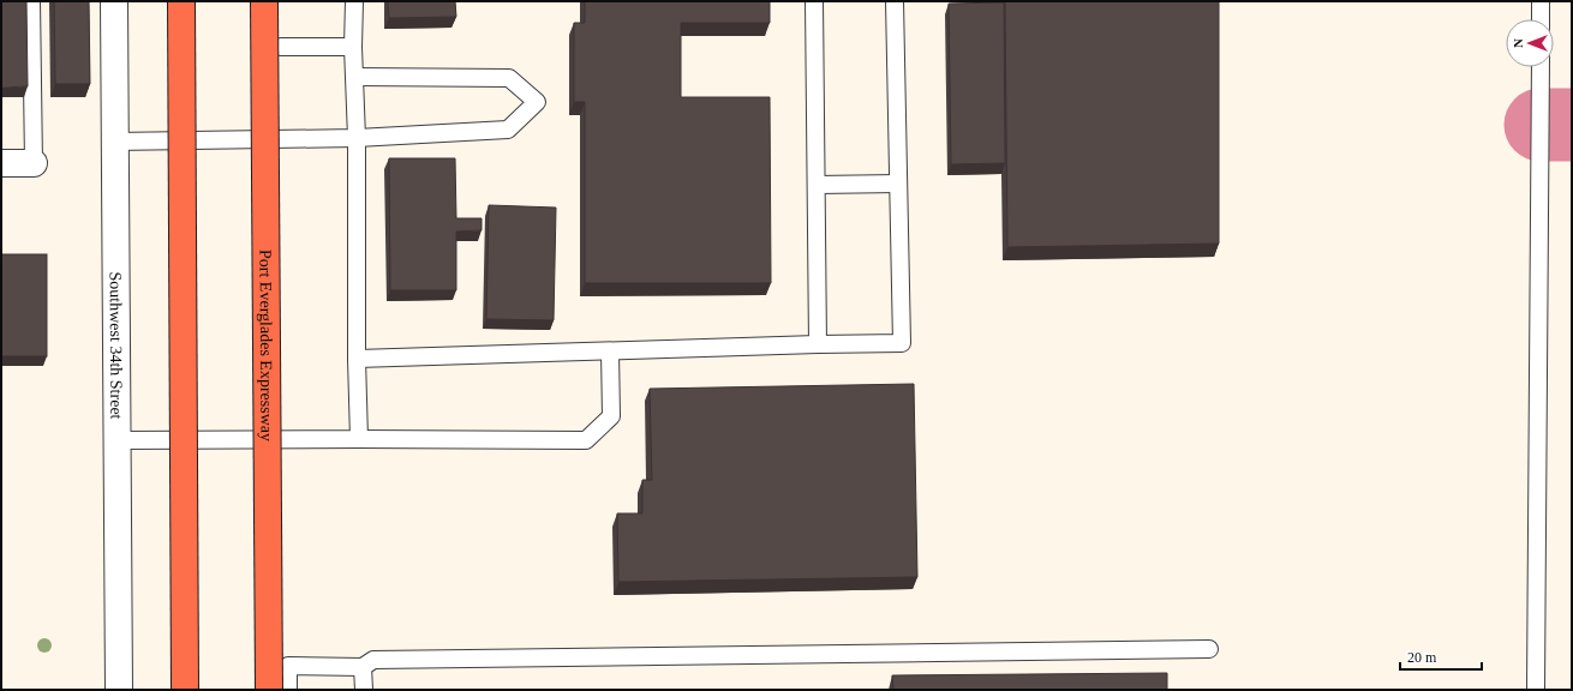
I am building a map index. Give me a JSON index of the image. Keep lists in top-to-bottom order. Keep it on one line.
{"streets":{"highway":["Port Everglades Expressway"],"street":["Southwest 34th Street"]},"scale_bar":"20 m","north":"left"}
